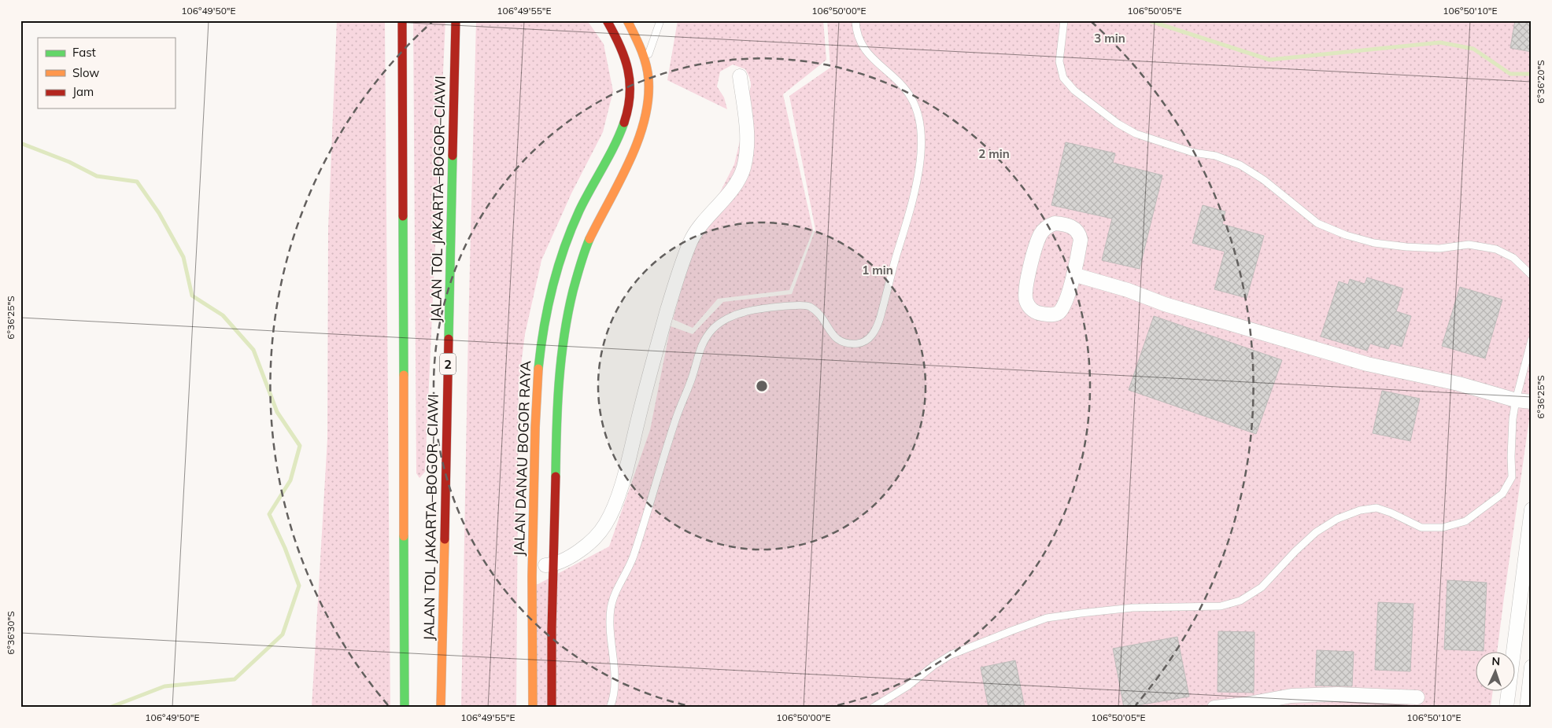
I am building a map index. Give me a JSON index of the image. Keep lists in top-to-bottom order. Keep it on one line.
{"streets":{"main road":["JALAN TOL JAKARTA–BOGOR–CIAWI","2","JALAN DANAU BOGOR RAYA"]},"legend":["Fast","Slow","Jam"],"north":"top","coordinates":["106°49'50\"E","106°49'55\"E","106°50'00\"E","106°50'05\"E","106°50'10\"E","6°36'20\"S","6°36'25\"S","6°36'30\"S"],"rings":["3 min","2 min","1 min"]}
